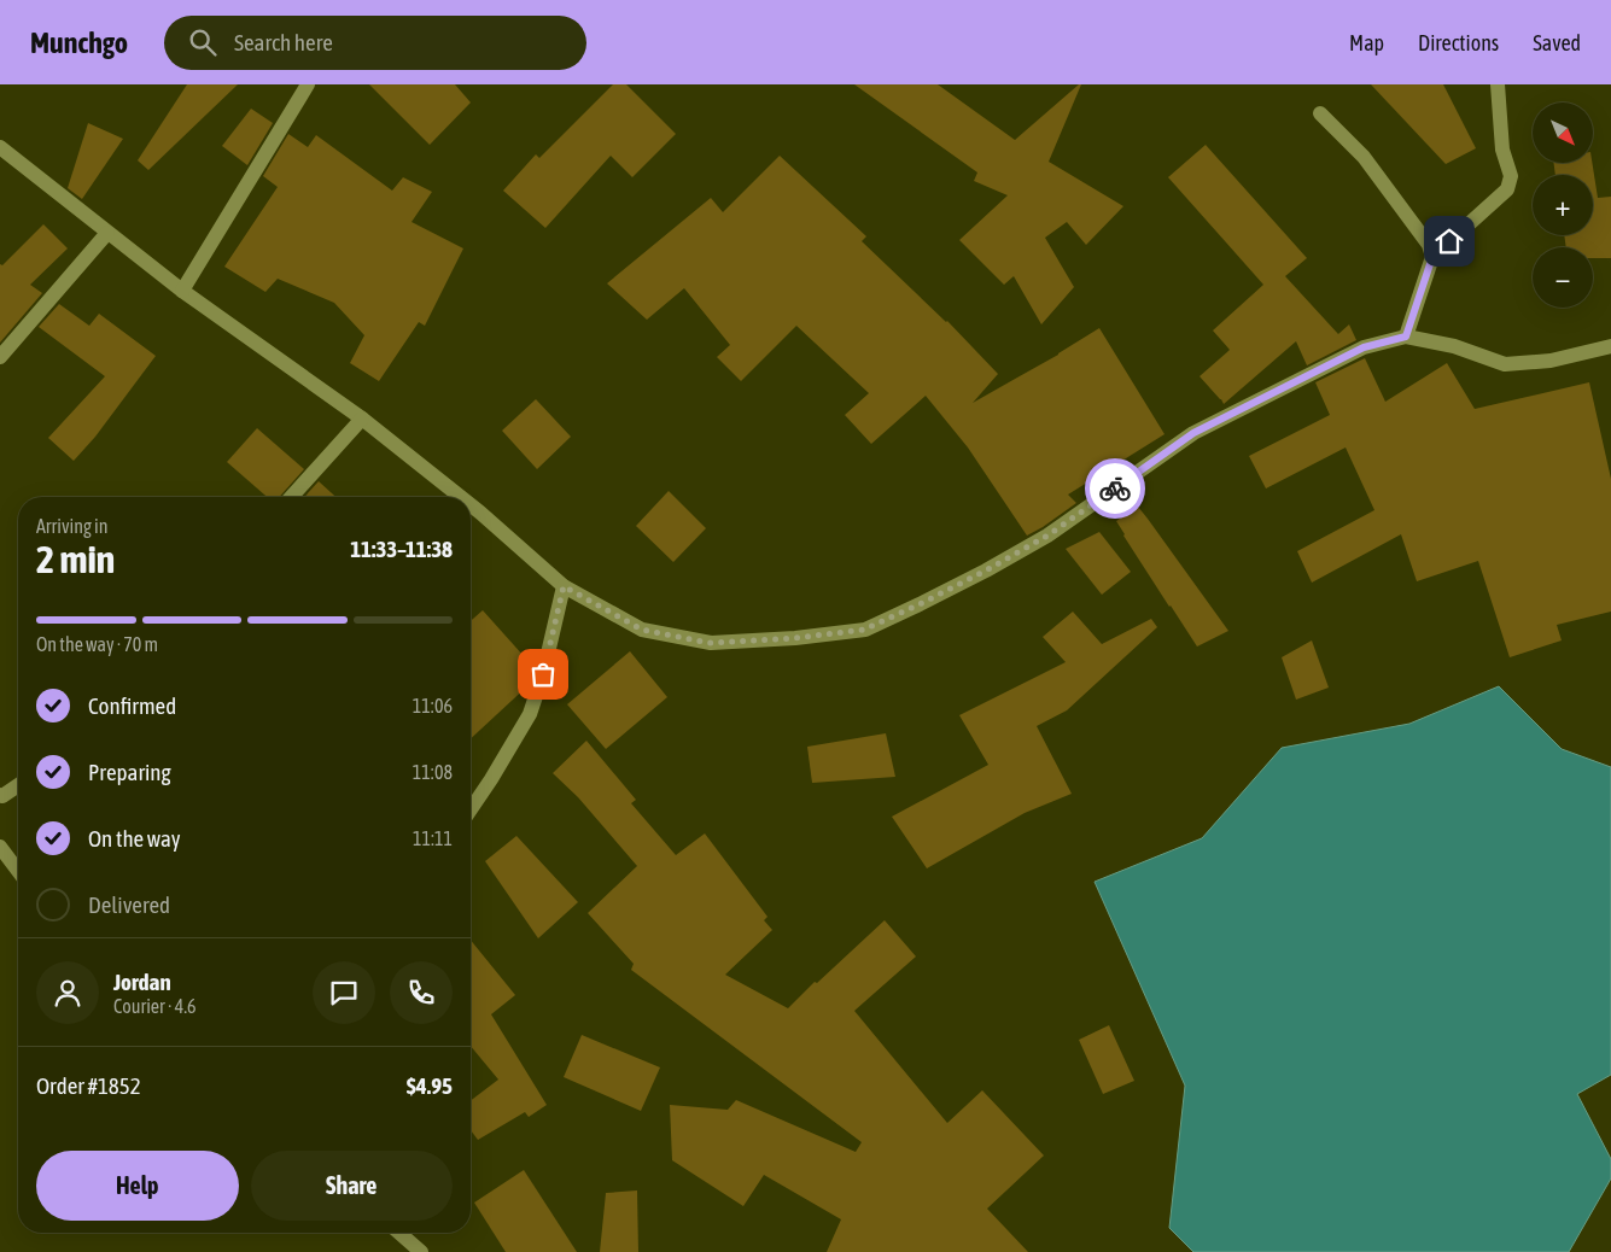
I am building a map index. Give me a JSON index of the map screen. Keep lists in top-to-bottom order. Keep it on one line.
{"north":"bottom right","page":{"header":"Munchgo","search":"Search here","nav":["Map","Directions","Saved"],"map_buttons":["+","−"],"heading":["2 min","Arriving in","11:33–11:38"],"panel":["Jordan","Courier · 4.6","Order #1852","$4.95"],"bar":"On the way · 70 m","list":[["Confirmed","11:06"],["Preparing","11:08"],["On the way","11:11"],"Delivered"],"buttons":["Help","Share"]}}
